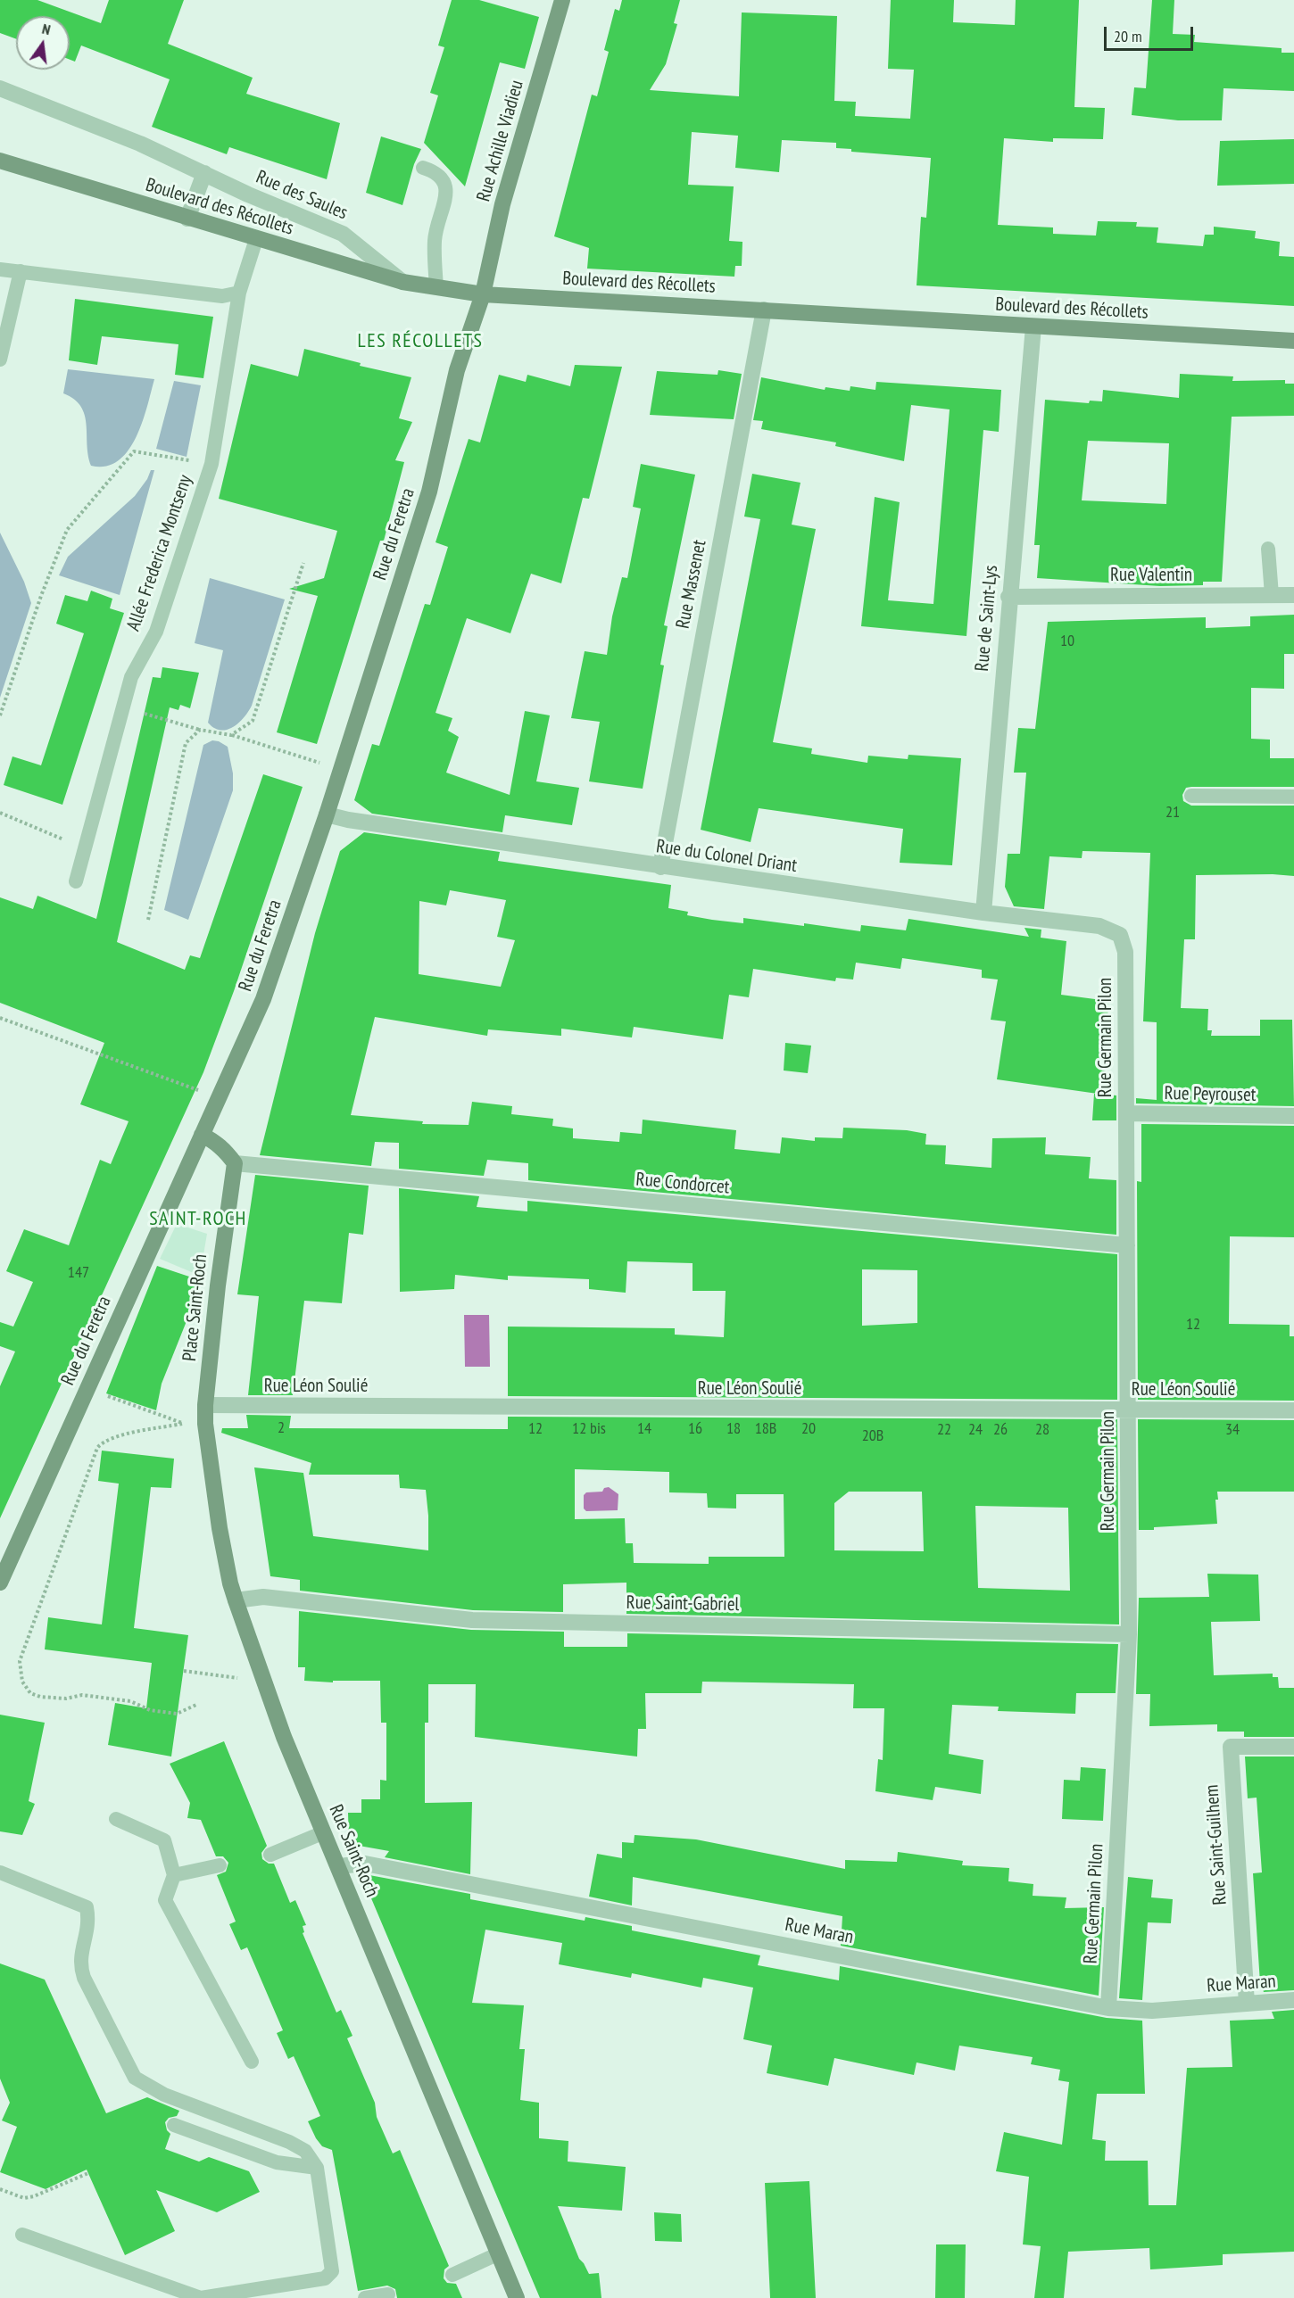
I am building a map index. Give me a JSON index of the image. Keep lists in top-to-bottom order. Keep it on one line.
{"streets":{"street":["Rue Achille Viadieu","Rue des Saules","Boulevard des Récollets","Rue du Feretra","Rue Valentin","Rue Massenet","Rue de Saint-Lys","Rue du Colonel Driant","Rue Germain Pilon","Rue Peyrouset","Rue Condorcet","Place Saint-Roch","Rue Léon Soulié","Rue Saint-Gabriel","Rue Saint-Guilhem","Rue Saint-Roch","Rue Maran"],"lane":["Allée Frederica Montseny"]},"crossings":[["Rue Achille Viadieu","Boulevard des Récollets"],["Rue Achille Viadieu","Rue du Feretra"],["Rue des Saules","Boulevard des Récollets"],["Boulevard des Récollets","Rue du Feretra"],["Boulevard des Récollets","Allée Frederica Montseny"],["Boulevard des Récollets","Rue Massenet"],["Boulevard des Récollets","Rue de Saint-Lys"],["Rue du Feretra","Rue du Colonel Driant"],["Rue Valentin","Rue de Saint-Lys"],["Rue Massenet","Rue du Colonel Driant"],["Rue de Saint-Lys","Rue du Colonel Driant"],["Rue du Colonel Driant","Rue Germain Pilon"],["Rue Germain Pilon","Rue Peyrouset"],["Rue Germain Pilon","Rue Condorcet"],["Rue Germain Pilon","Rue Léon Soulié"],["Rue Germain Pilon","Rue Saint-Gabriel"],["Rue Germain Pilon","Rue Maran"],["Rue Condorcet","Place Saint-Roch"],["Place Saint-Roch","Rue Léon Soulié"],["Place Saint-Roch","Rue Saint-Roch"],["Rue Léon Soulié","Rue Saint-Roch"],["Rue Saint-Gabriel","Rue Saint-Roch"],["Rue Saint-Guilhem","Rue Maran"],["Rue Saint-Roch","Rue Maran"]],"districts":["LES RÉCOLLETS","SAINT-ROCH"],"house_numbers":["10","21","147","12","2","12","12 bis","14","16","18","18B","20","22","24","26","28","34","20B"],"scale_bar":"20 m","north":"top"}
